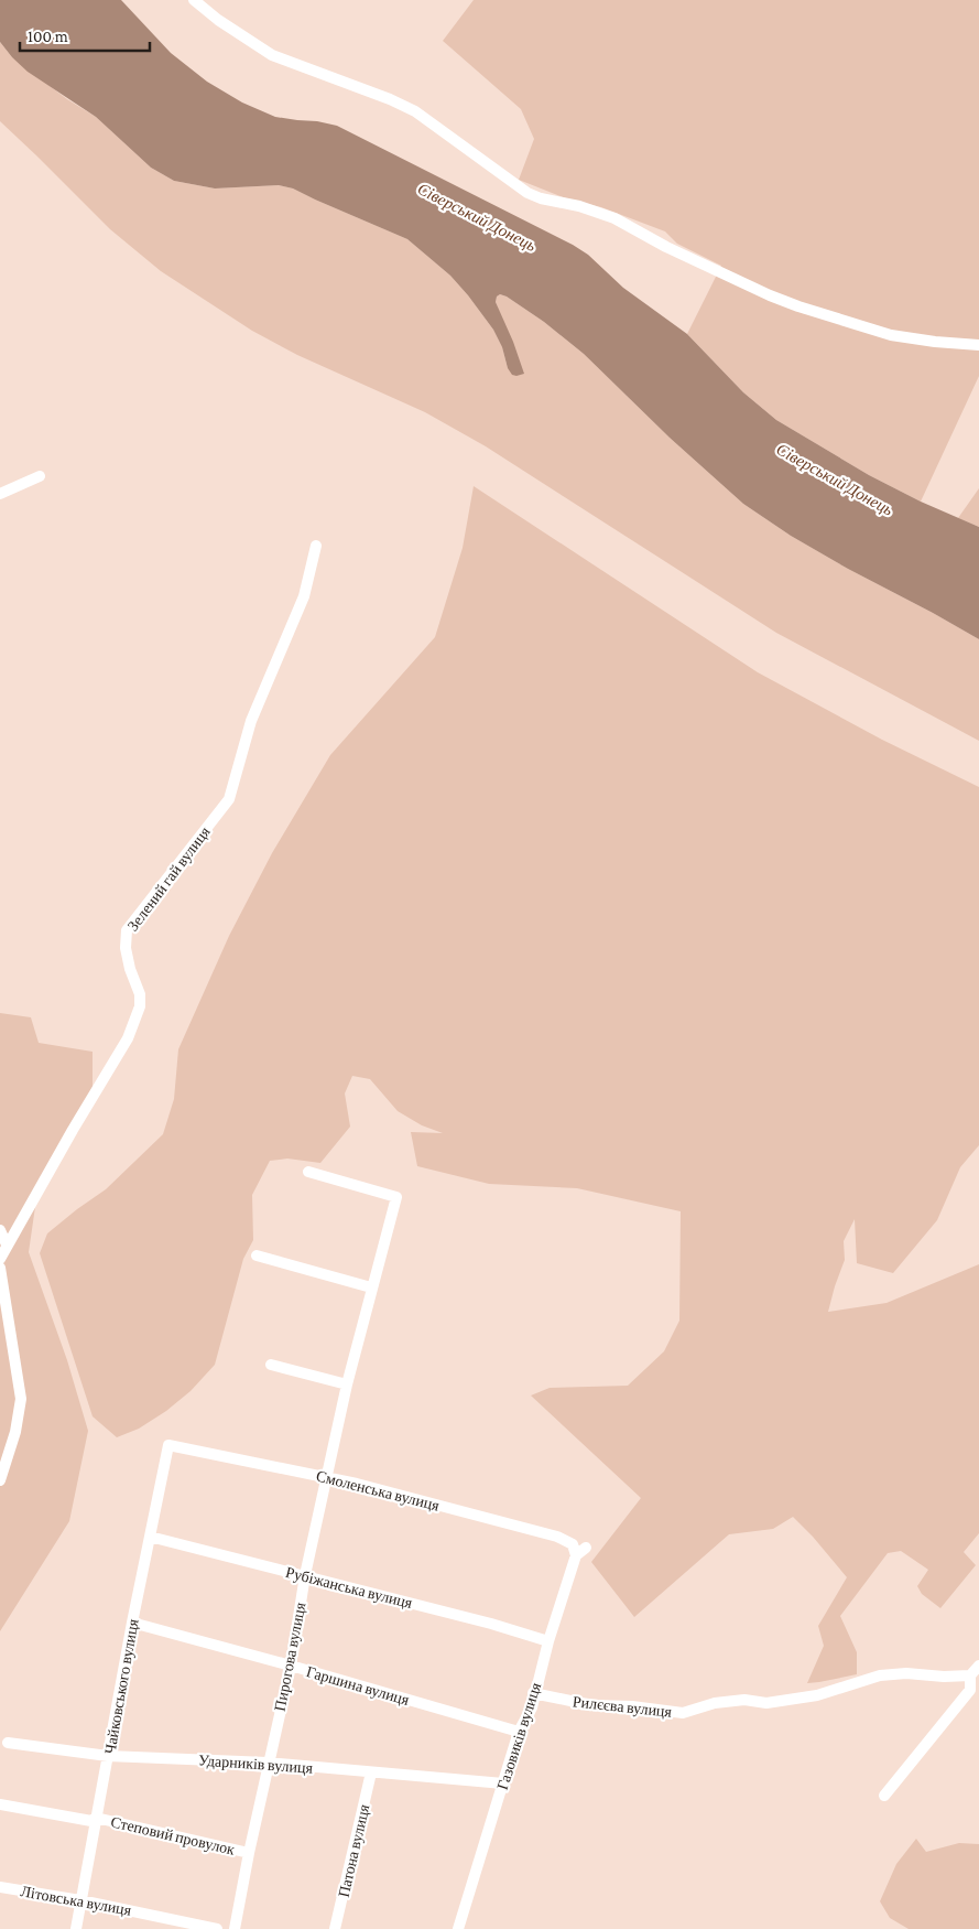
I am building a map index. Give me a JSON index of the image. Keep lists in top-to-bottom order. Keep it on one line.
{"streets":{"street":["Зелений гай вулиця","Смоленська вулиця","Рубіжанська вулиця","Пирогова вулиця","Гаршина вулиця","Чайковського вулиця","Рилєєва вулиця","Газовиків вулиця","Ударників вулиця","Степовий провулок","Патона вулиця","Літовська вулиця"]},"crossings":[["Смоленська вулиця","Пирогова вулиця"],["Смоленська вулиця","Чайковського вулиця"],["Смоленська вулиця","Газовиків вулиця"],["Рубіжанська вулиця","Пирогова вулиця"],["Рубіжанська вулиця","Чайковського вулиця"],["Рубіжанська вулиця","Газовиків вулиця"],["Пирогова вулиця","Гаршина вулиця"],["Пирогова вулиця","Ударників вулиця"],["Пирогова вулиця","Степовий провулок"],["Гаршина вулиця","Чайковського вулиця"],["Гаршина вулиця","Газовиків вулиця"],["Чайковського вулиця","Ударників вулиця"],["Чайковського вулиця","Степовий провулок"],["Чайковського вулиця","Літовська вулиця"],["Рилєєва вулиця","Газовиків вулиця"],["Газовиків вулиця","Ударників вулиця"],["Ударників вулиця","Патона вулиця"]],"water":["Сіверський Донець"],"scale_bar":"100 m"}
